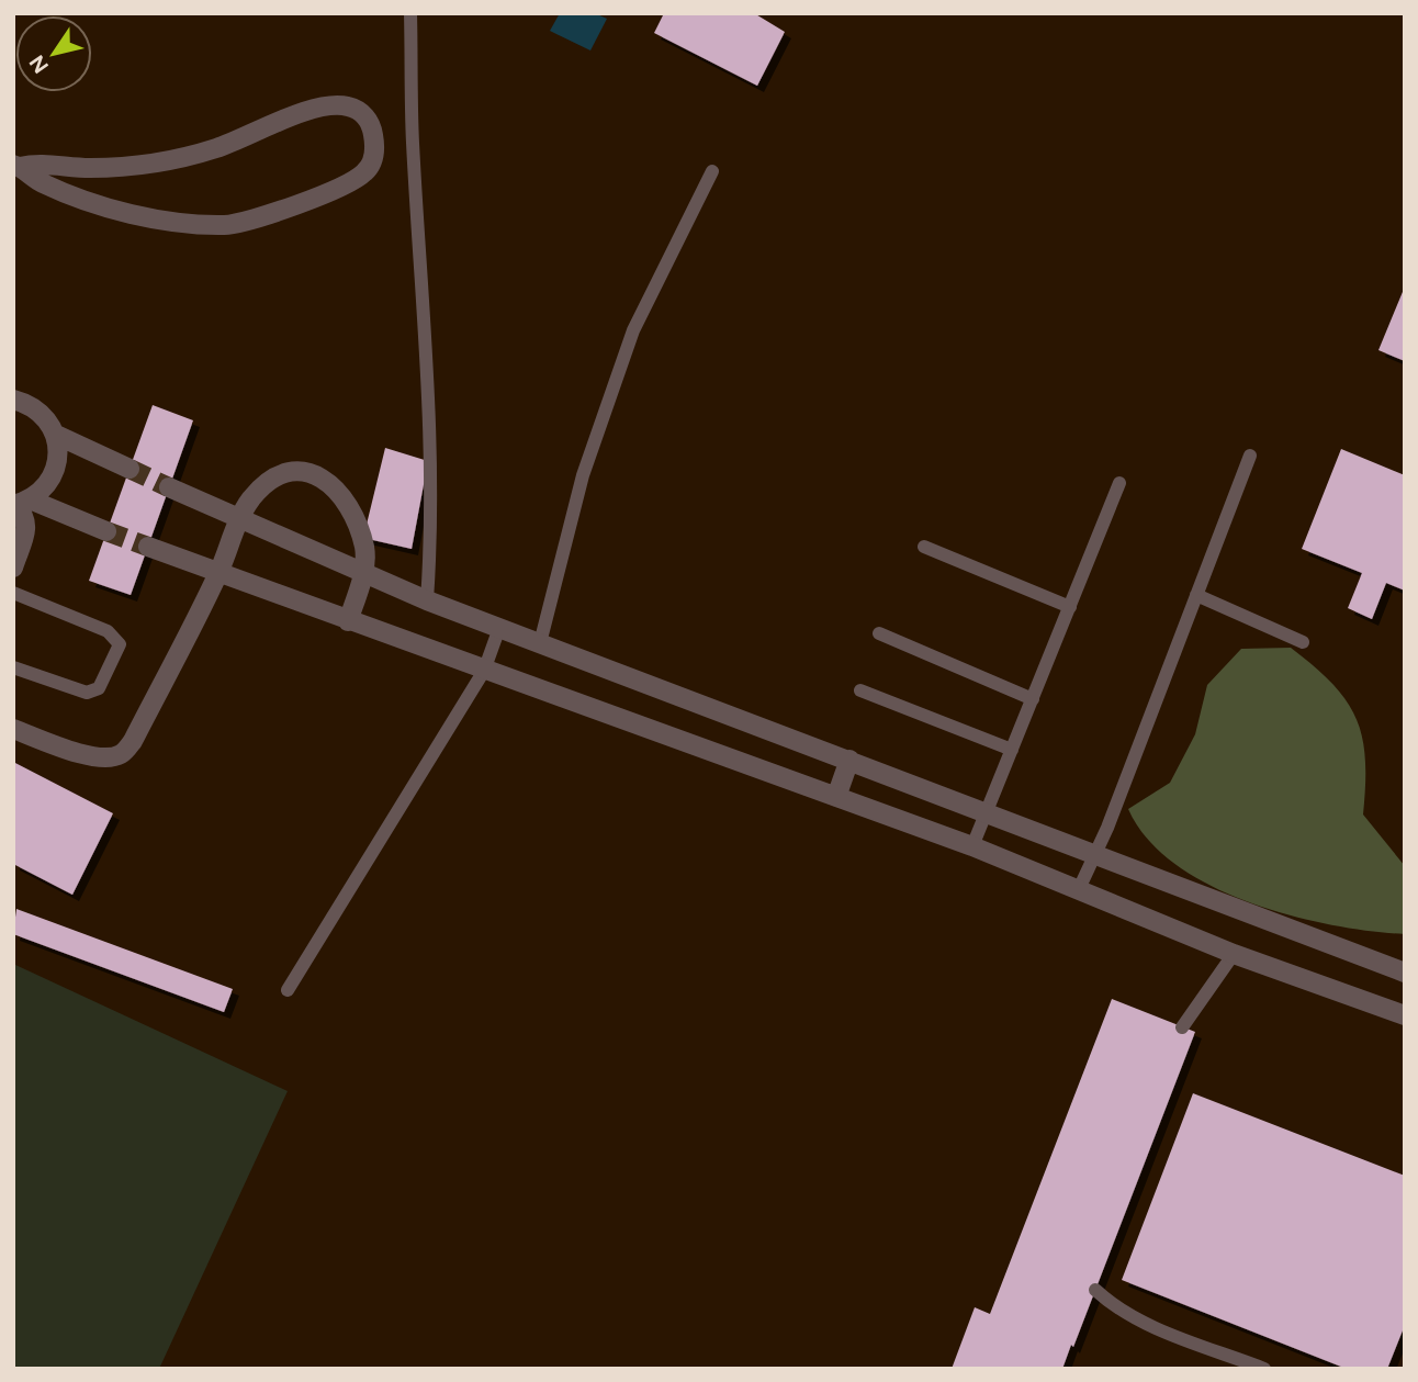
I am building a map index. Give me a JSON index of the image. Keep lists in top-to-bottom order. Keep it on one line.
{"north":"bottom left"}
